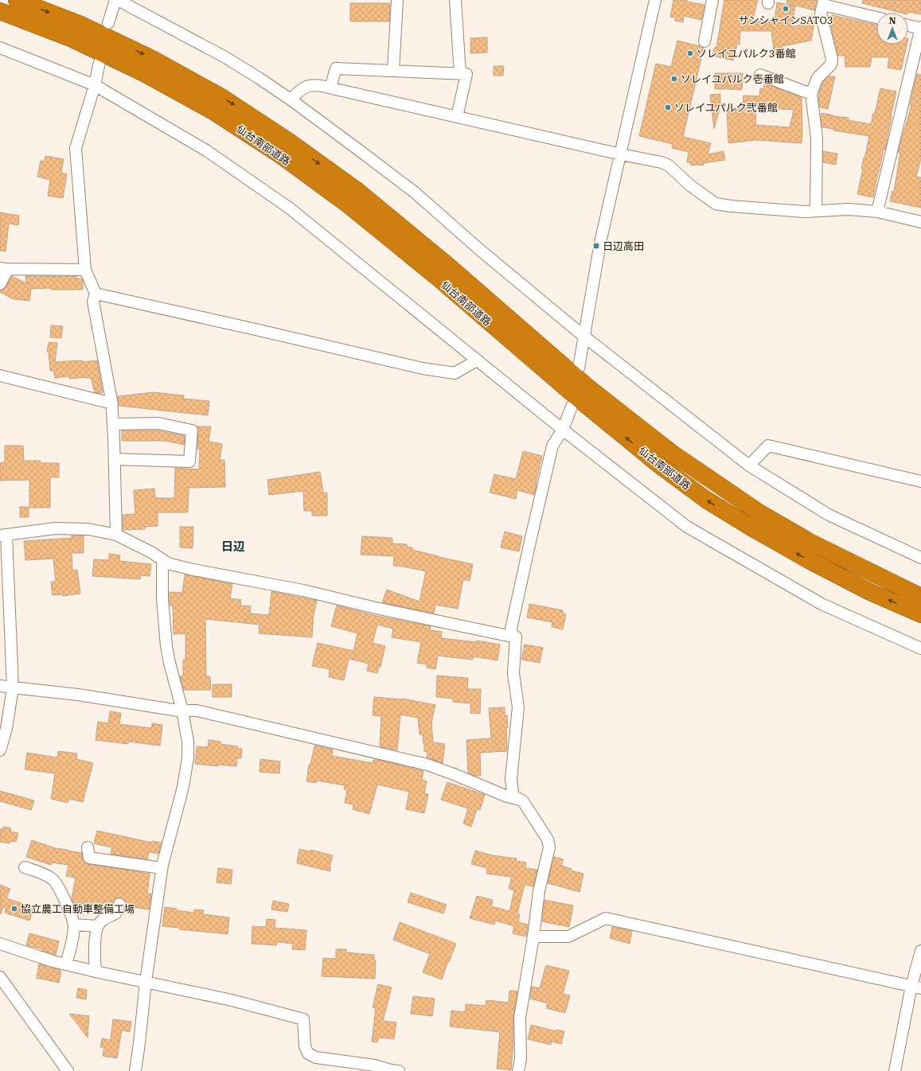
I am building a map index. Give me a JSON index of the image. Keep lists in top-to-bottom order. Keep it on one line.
{"streets":{"highway":["仙台南部道路"]},"districts":["日辺"],"places":{"other":["サンシャインSATO3","ソレイユパルク3番館","ソレイユパルク壱番館","ソレイユパルク弐番館","協立農工自動車整備工場"],"transit":["日辺高田"]},"north":"top"}
